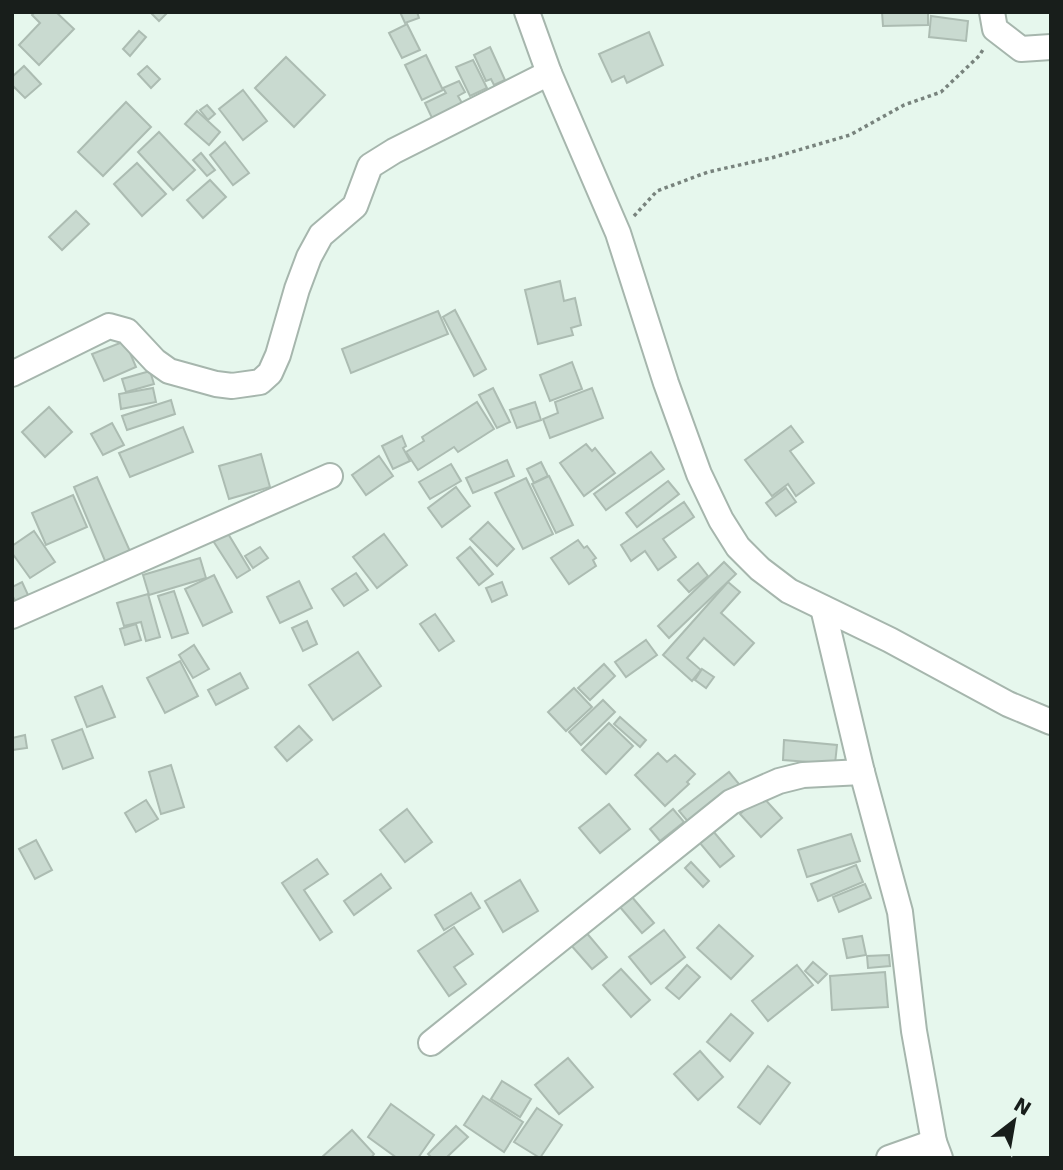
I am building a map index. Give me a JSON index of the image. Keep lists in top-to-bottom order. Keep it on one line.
{"north":"top right"}
